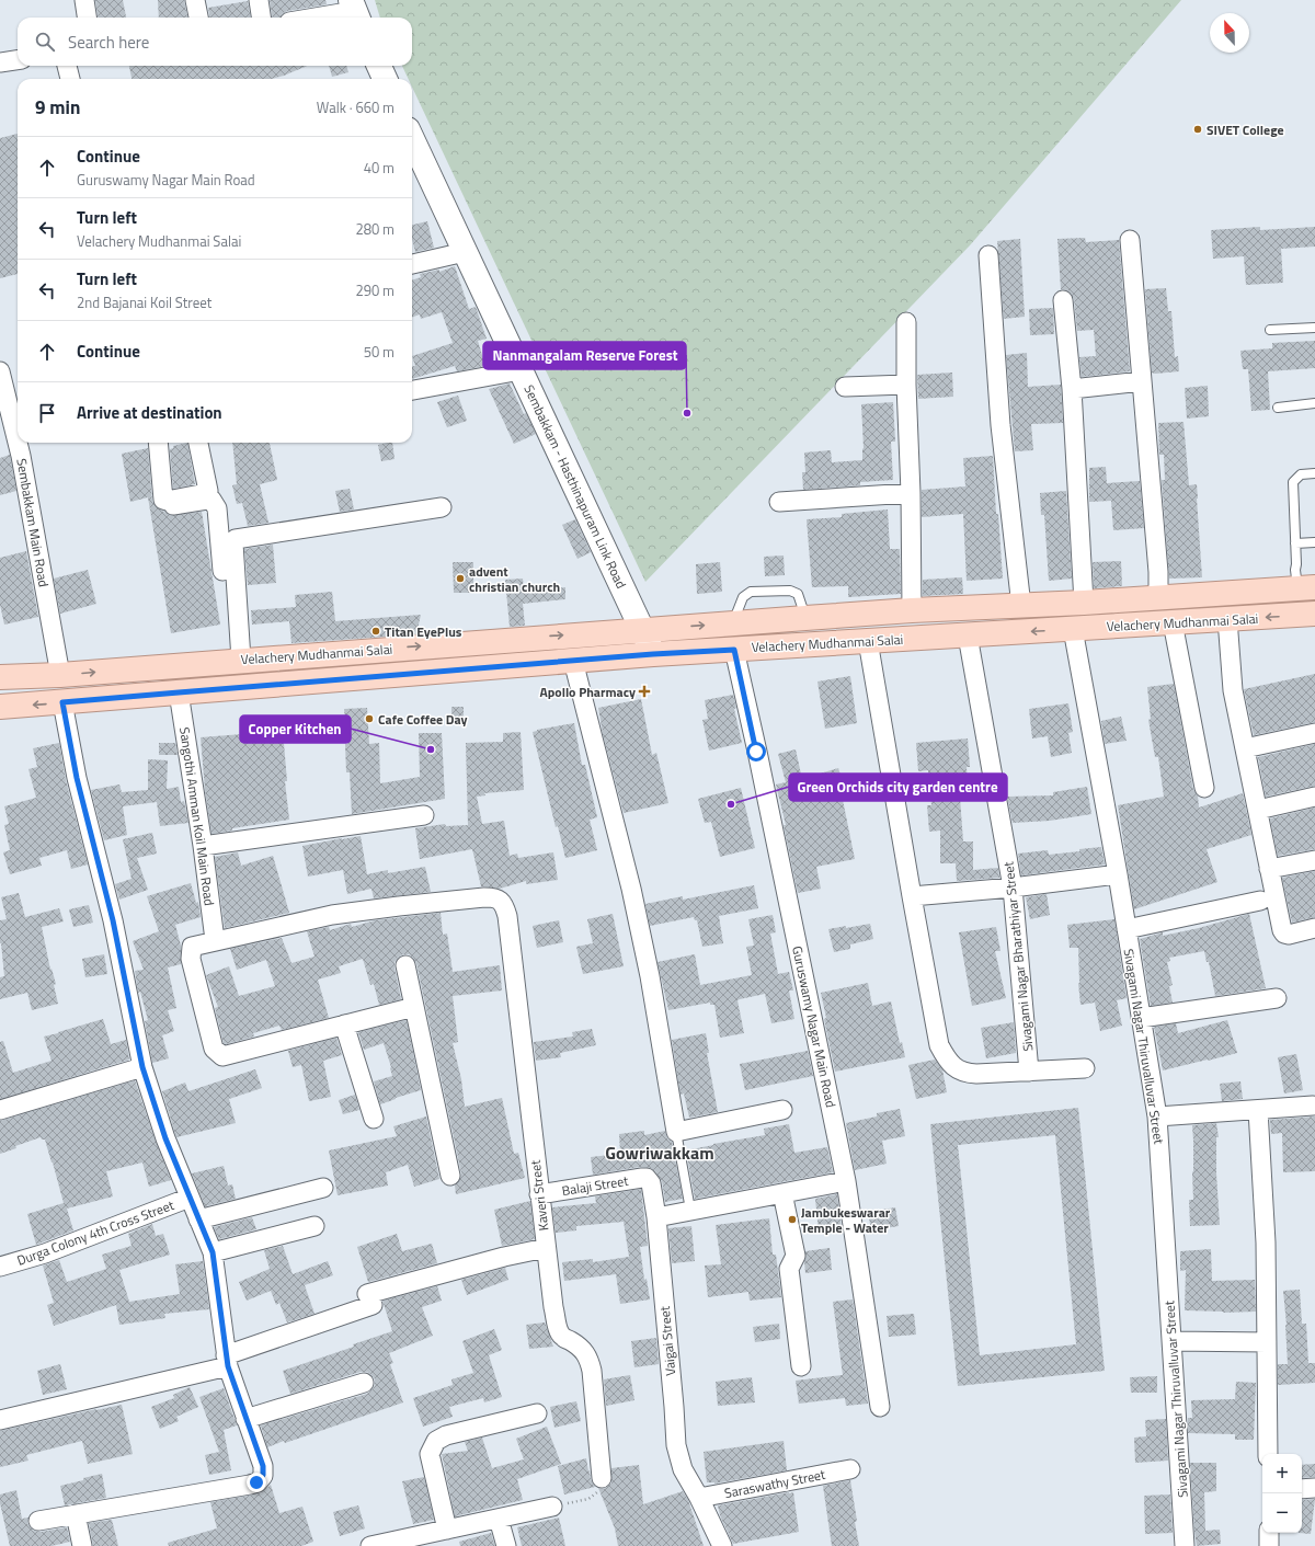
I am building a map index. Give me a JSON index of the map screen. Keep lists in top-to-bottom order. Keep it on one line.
{"streets":{"main road":["Velachery Mudhanmai Salai"],"street":["Sembakkam - Hasthinapuram Link Road","Sembakkam Main Road","Sangothi Amman Koil Main Road","Sivagami Nagar Bharathiyar Street","Guruswamy Nagar Main Road","Sivagami Nagar Thiruvalluvar Street","Balaji Street","Kaveri Street","Durga Colony 4th Cross Street","Vaigai Street","Saraswathy Street"]},"crossings":[["Sembakkam - Hasthinapuram Link Road","Velachery Mudhanmai Salai"],["Sembakkam Main Road","Velachery Mudhanmai Salai"],["Velachery Mudhanmai Salai","Sangothi Amman Koil Main Road"],["Velachery Mudhanmai Salai","Sivagami Nagar Bharathiyar Street"],["Velachery Mudhanmai Salai","Guruswamy Nagar Main Road"],["Velachery Mudhanmai Salai","Sivagami Nagar Thiruvalluvar Street"],["Sangothi Amman Koil Main Road","Kaveri Street"],["Balaji Street","Kaveri Street"],["Balaji Street","Vaigai Street"],["Vaigai Street","Saraswathy Street"]],"districts":["Gowriwakkam"],"places":{"other":["SIVET College","Nanmangalam Reserve Forest","advent christian church","Titan EyePlus","Cafe Coffee Day","Copper Kitchen","Green Orchids city garden centre","Jambukeswarar Temple - Water"],"health":["Apollo Pharmacy"]},"north":"top","page":{"search":"Search here","heading":["9 min","Walk · 660 m"],"list":[["Continue","Guruswamy Nagar Main Road","40 m"],["Turn left","Velachery Mudhanmai Salai","280 m"],["Turn left","2nd Bajanai Koil Street","290 m"],["Continue","50 m"],"Arrive at destination"],"map_buttons":["+","−"]}}
